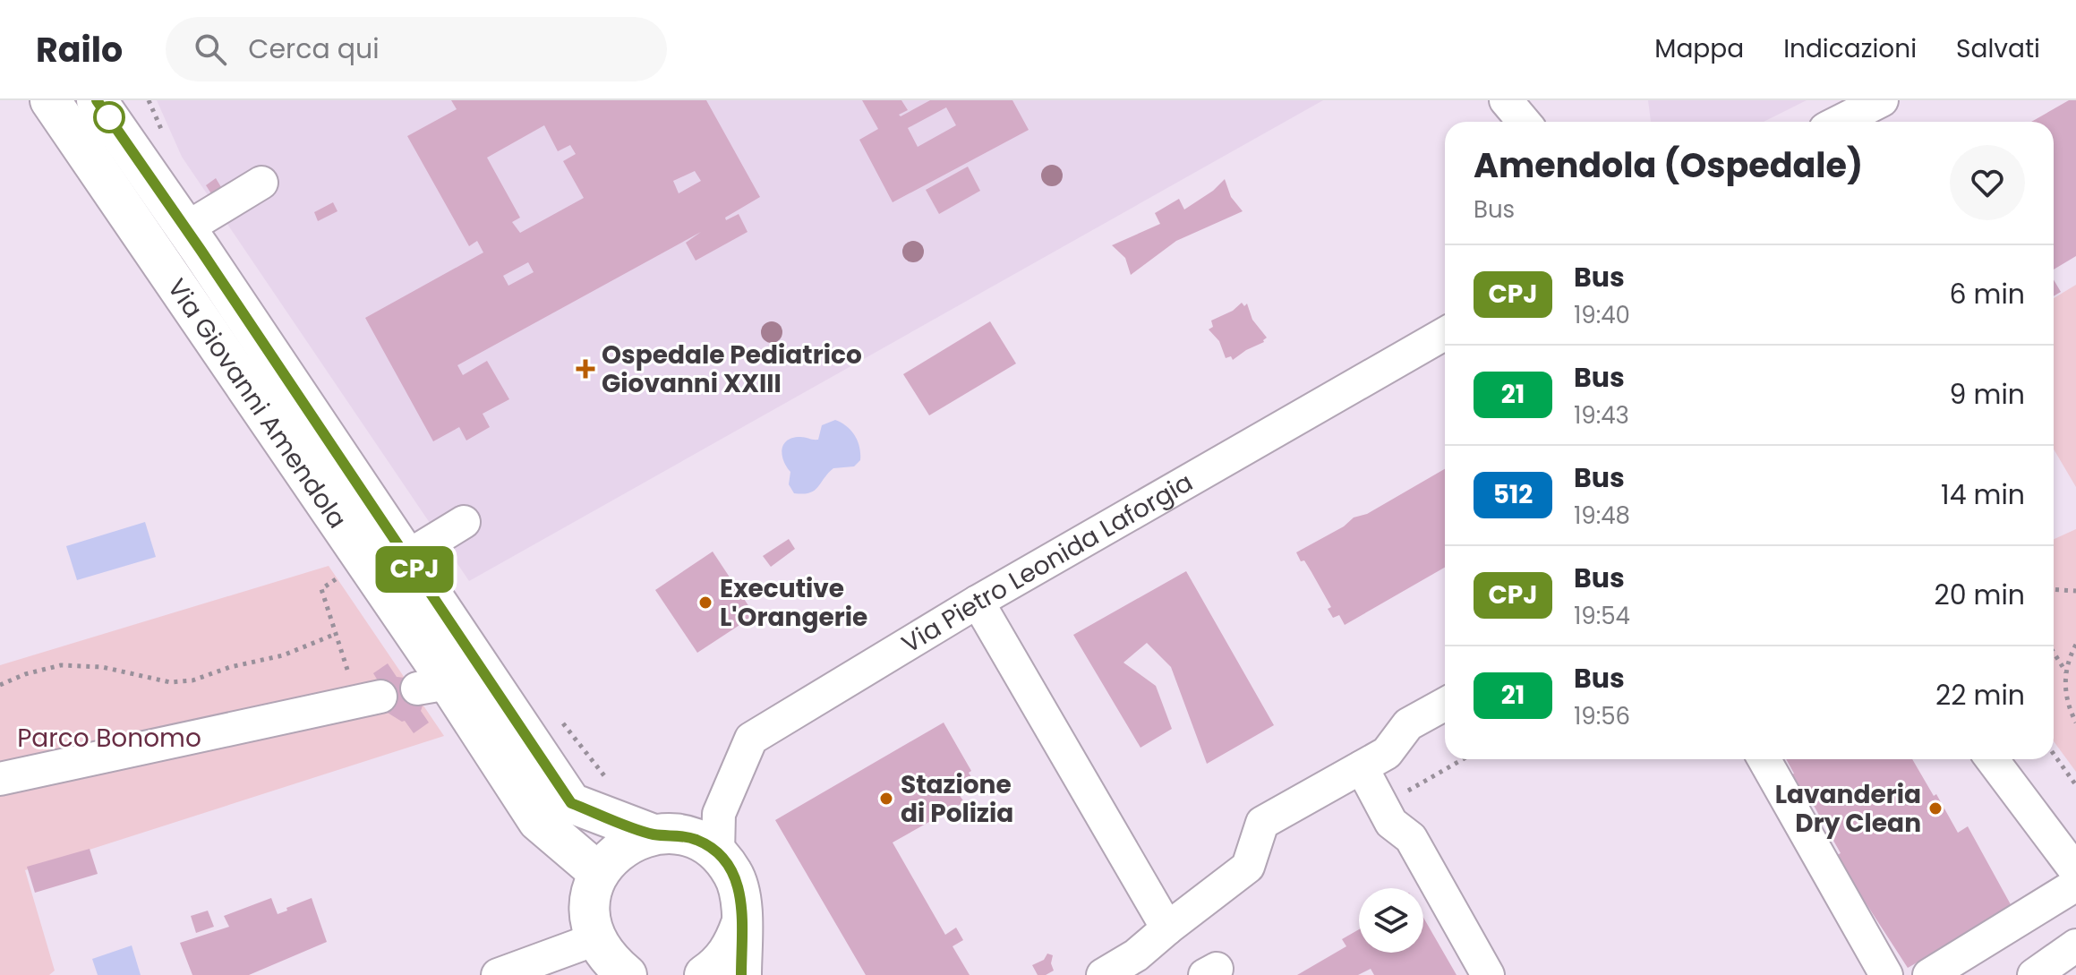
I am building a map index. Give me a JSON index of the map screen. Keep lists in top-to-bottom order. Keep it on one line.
{"streets":{"main road":["Via Giovanni Amendola"],"street":["Via Pietro Leonida Laforgia"]},"crossings":[["Via Giovanni Amendola","Via Pietro Leonida Laforgia"]],"parks":["Parco Bonomo"],"places":{"health":["Ospedale Pediatrico Giovanni XXIII"],"other":["Executive L'Orangerie","Stazione di Polizia","Lavanderia Dry Clean"]},"lines":["bus line CPJ"],"page":{"header":"Railo","search":"Cerca qui","nav":["Mappa","Indicazioni","Salvati"],"on_map":"CPJ","heading":["Amendola (Ospedale)","Bus"],"list":[{"mark":"CPJ","name":"Bus","note":"19:40","value":"6 min"},{"mark":"21","name":"Bus","note":"19:43","value":"9 min"},{"mark":"512","name":"Bus","note":"19:48","value":"14 min"},{"mark":"CPJ","name":"Bus","note":"19:54","value":"20 min"},{"mark":"21","name":"Bus","note":"19:56","value":"22 min"}]}}
